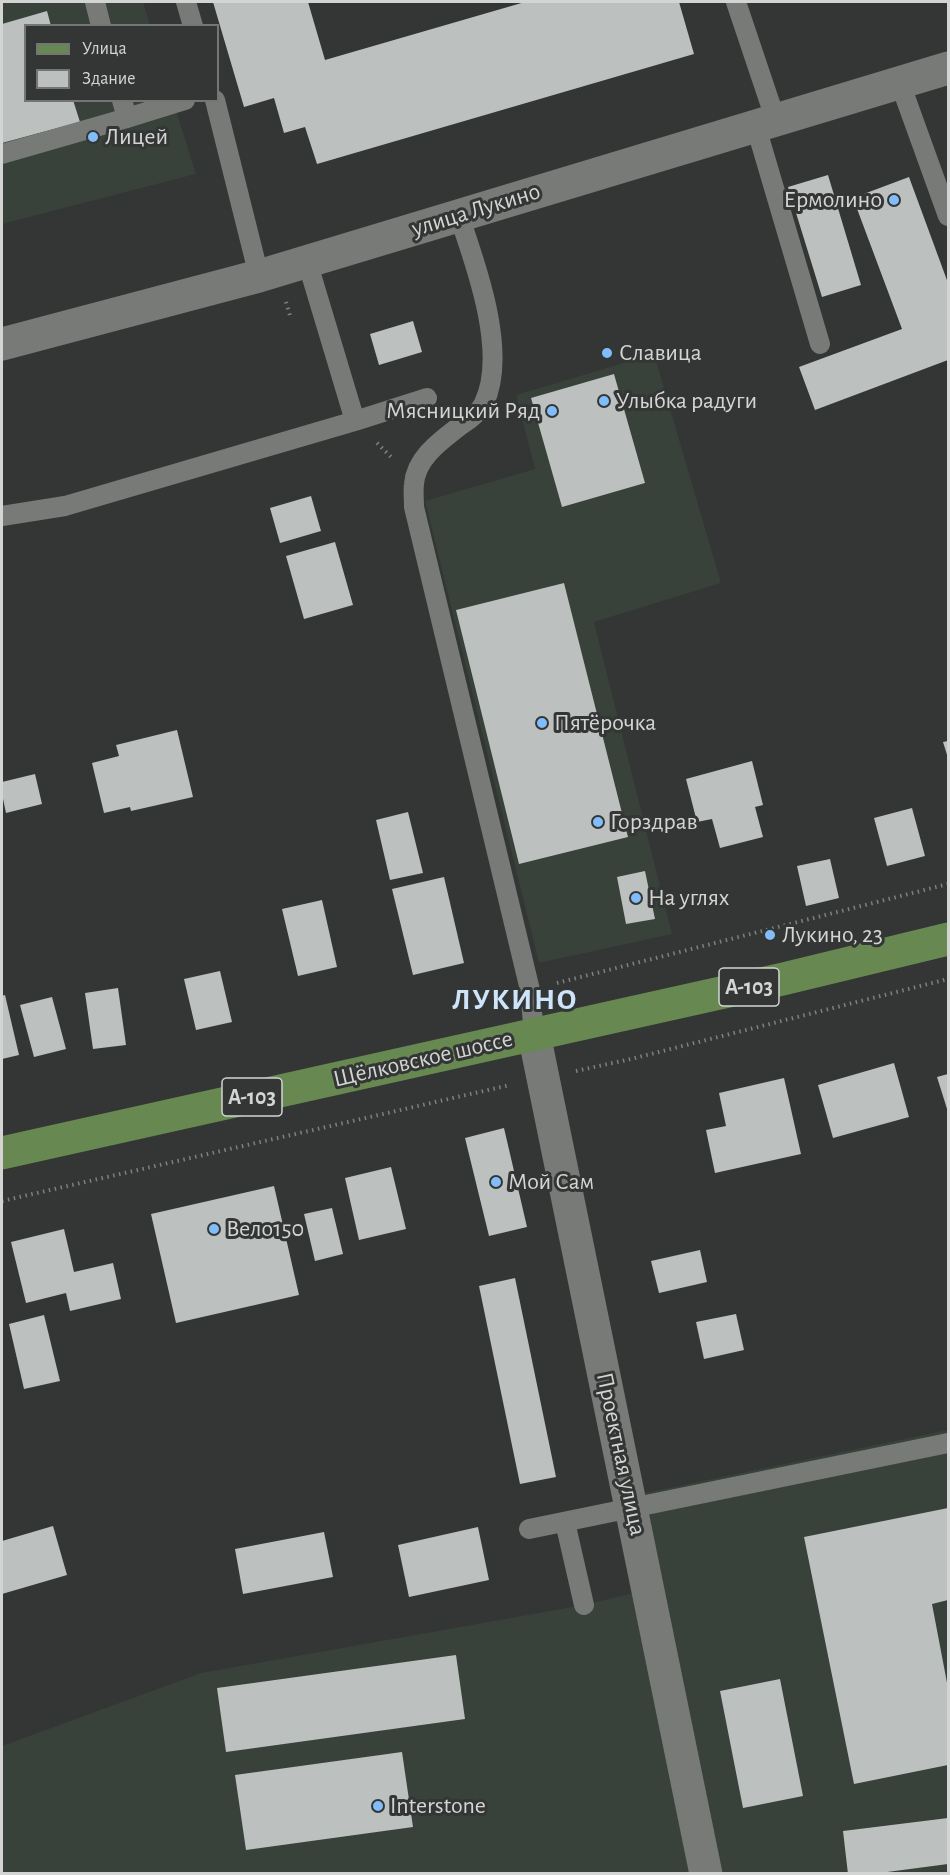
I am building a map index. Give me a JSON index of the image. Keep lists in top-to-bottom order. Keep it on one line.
{"streets":{"main road":["А-103","Щёлковское шоссе"],"street":["улица Лукино","Проектная улица"]},"crossings":[["Щёлковское шоссе","Проектная улица"]],"districts":["ЛУКИНО"],"places":["Лицей","Ермолино","Славица","Улыбка радуги","Мясницкий Ряд","Пятёрочка","Горздрав","На углях","Лукино, 23","Мой Сам","Вело150","Interstone"],"legend":["Улица","Здание"]}
